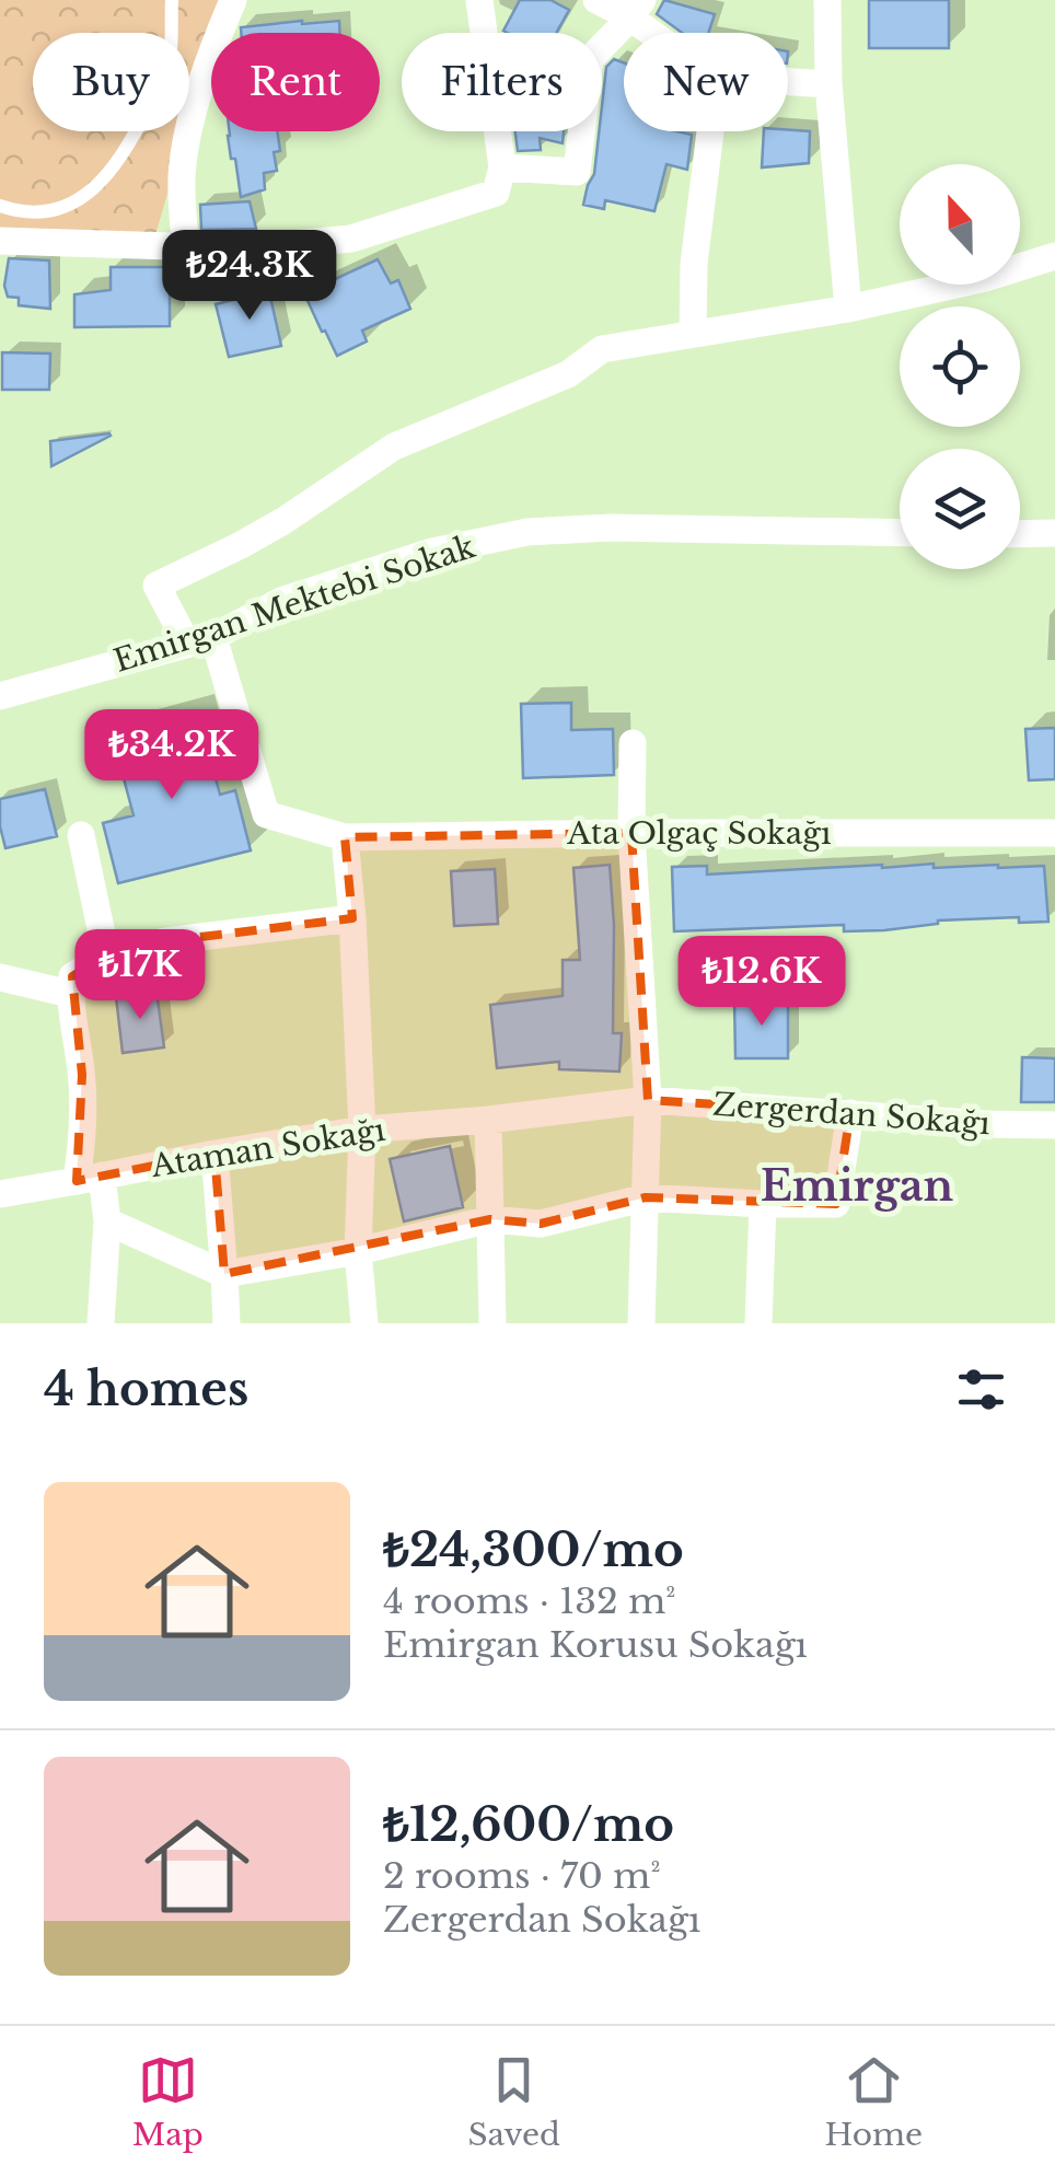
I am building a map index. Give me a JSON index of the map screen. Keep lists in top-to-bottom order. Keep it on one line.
{"streets":{"street":["Emirgan Mektebi Sokak","Ata Olgaç Sokağı","Zergerdan Sokağı","Ataman Sokağı"]},"crossings":[["Emirgan Mektebi Sokak","Ata Olgaç Sokağı"],["Zergerdan Sokağı","Ataman Sokağı"]],"districts":["Emirgan"],"north":"top","page":{"chip":["Buy","Rent","Filters","New"],"price":["₺24.3K","₺34.2K","₺17K","₺12.6K"],"heading":"4 homes","list":[{"name":"₺24,300/mo","note":"4 rooms · 132 m² · Emirgan Korusu Sokağı"},{"name":"₺12,600/mo","note":"2 rooms · 70 m² · Zergerdan Sokağı"}],"tabs":["Map","Saved","Home"]}}
